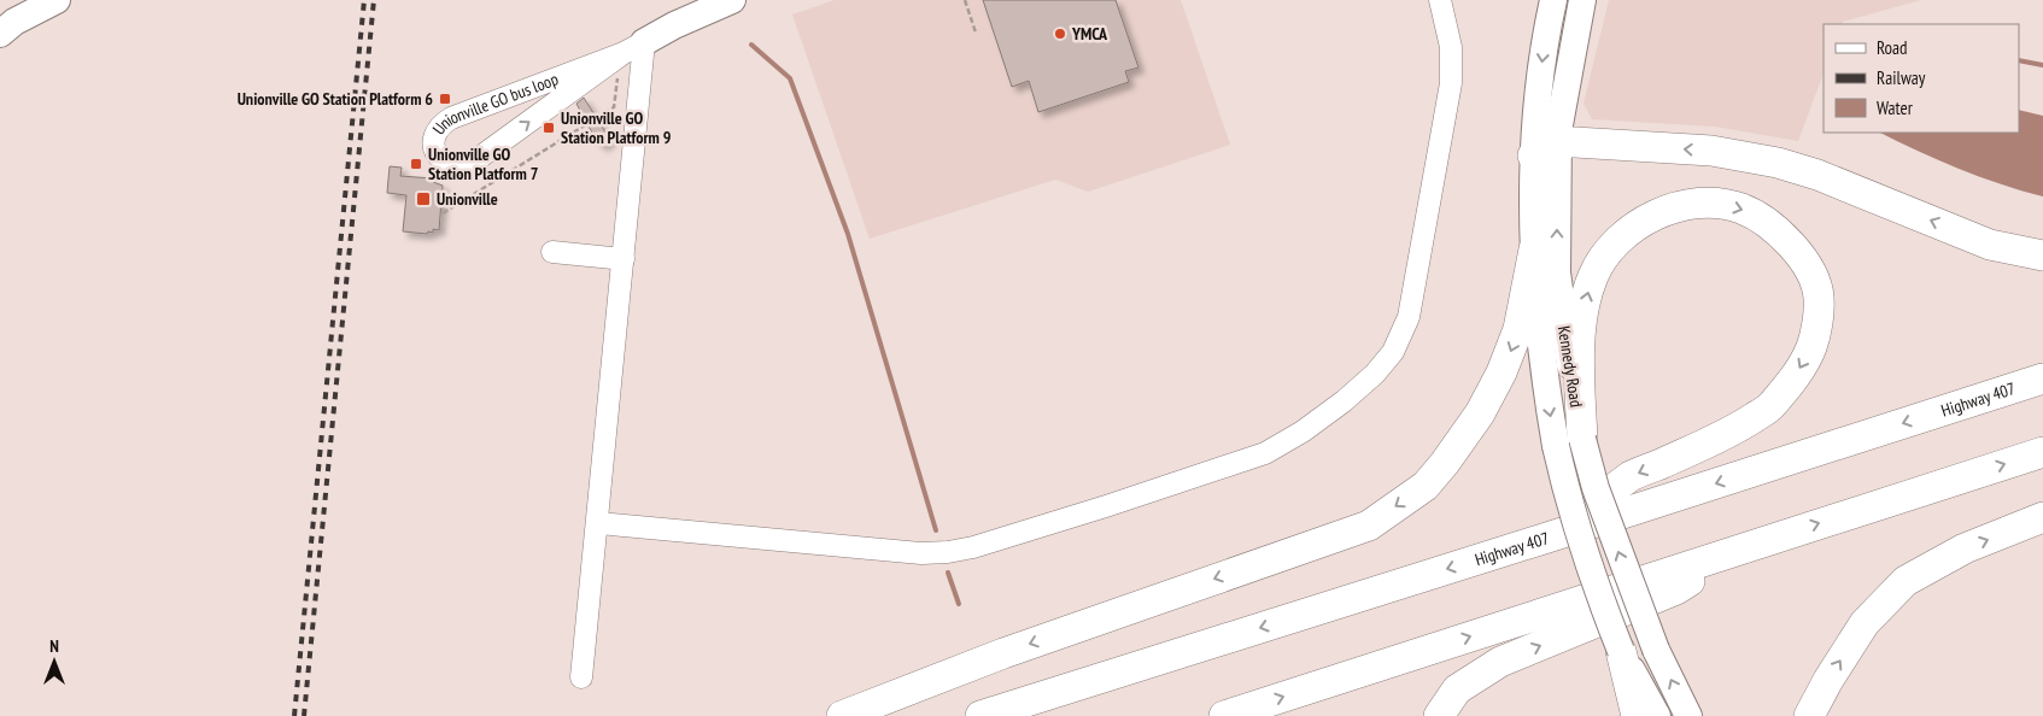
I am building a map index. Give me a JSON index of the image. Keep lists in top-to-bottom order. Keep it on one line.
{"streets":{"highway":["Highway 407"],"main road":["Kennedy Road"],"street":["Unionville GO bus loop"]},"places":{"other":["YMCA"],"transit":["Unionville GO Station Platform 6","Unionville GO Station Platform 9","Unionville GO Station Platform 7","Unionville"]},"legend":["Road","Railway","Water"],"north":"top"}
